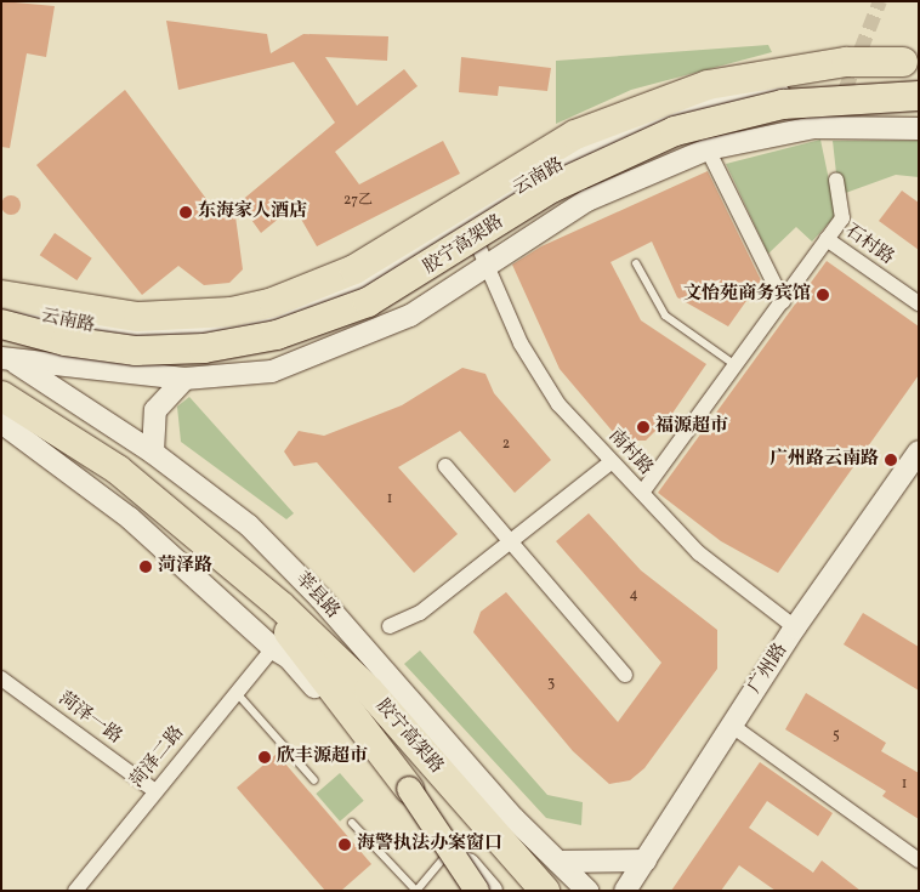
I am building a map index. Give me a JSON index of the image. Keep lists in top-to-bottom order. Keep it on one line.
{"streets":{"highway":["胶宁高架路"],"main road":["云南路","莘县路","广州路"],"street":["石村路","南村路","菏泽一路","菏泽二路"]},"crossings":[["云南路","胶宁高架路"],["云南路","南村路"],["南村路","广州路"],["菏泽一路","菏泽二路"]],"places":["东海家人酒店","文怡苑商务宾馆","福源超市","广州路云南路","菏泽路","欣丰源超市","海警执法办案窗口"],"house_numbers":["27乙","2","1","4","3","5","1"]}
